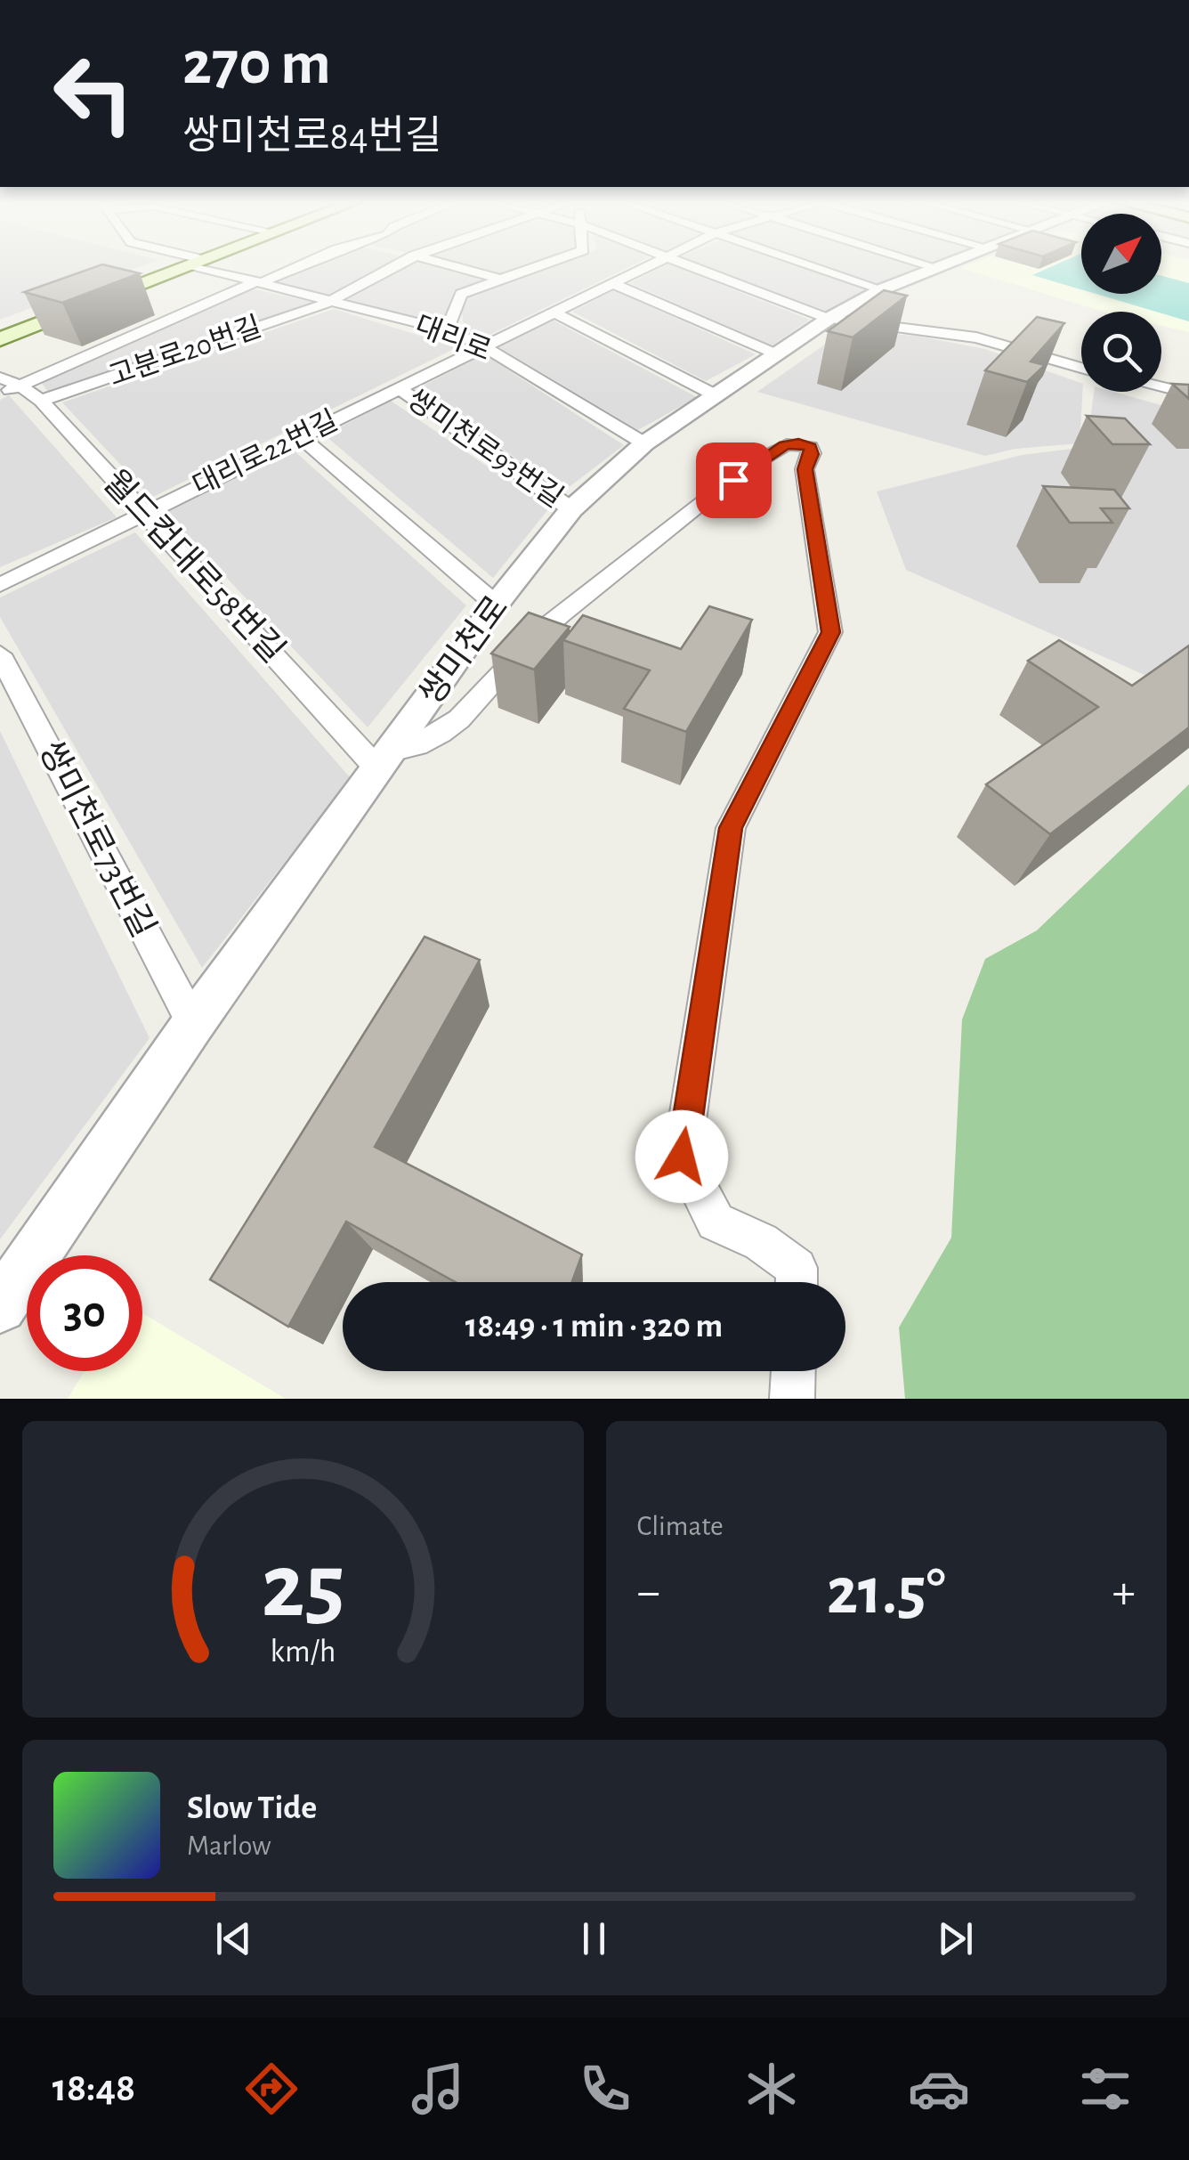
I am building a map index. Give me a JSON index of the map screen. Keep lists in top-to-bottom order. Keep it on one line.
{"streets":{"street":["대리로","고분로20번길","쌍미천로93번길","대리로22번길","월드컵대로58번길","쌍미천로","쌍미천로73번길"]},"crossings":[["대리로","고분로20번길"],["대리로","대리로22번길"],["대리로","쌍미천로"],["고분로20번길","월드컵대로58번길"],["쌍미천로93번길","대리로22번길"],["쌍미천로93번길","쌍미천로"],["대리로22번길","월드컵대로58번길"],["월드컵대로58번길","쌍미천로"],["쌍미천로","쌍미천로73번길"]],"north":"top right","page":{"turn":["270 m","쌍미천로84번길"],"limit":"30","trip":"18:49 · 1 min · 320 m","tile":"Climate","heat":["−","21.5°","+"],"song":["Slow Tide","Marlow"],"tabs":"18:48","gauge":["25","km/h"]}}
